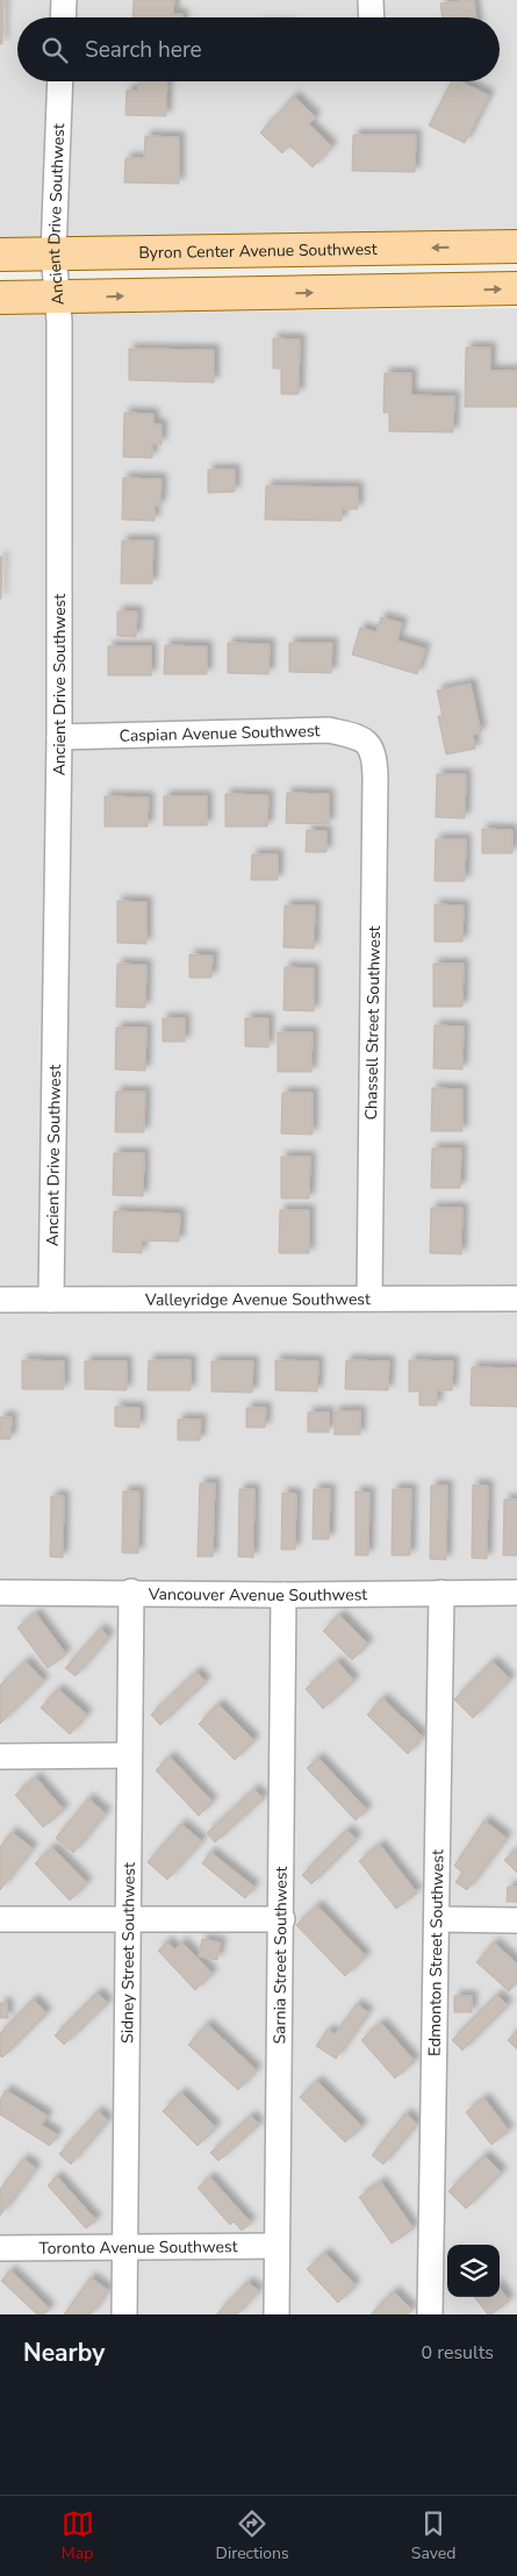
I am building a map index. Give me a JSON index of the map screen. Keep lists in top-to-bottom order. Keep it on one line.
{"streets":{"main road":["Byron Center Avenue Southwest"],"street":["Ancient Drive Southwest","Caspian Avenue Southwest","Chassell Street Southwest","Valleyridge Avenue Southwest","Vancouver Avenue Southwest","Sidney Street Southwest","Edmonton Street Southwest","Sarnia Street Southwest","Toronto Avenue Southwest"]},"crossings":[["Ancient Drive Southwest","Byron Center Avenue Southwest"],["Ancient Drive Southwest","Caspian Avenue Southwest"],["Ancient Drive Southwest","Valleyridge Avenue Southwest"],["Caspian Avenue Southwest","Chassell Street Southwest"],["Chassell Street Southwest","Valleyridge Avenue Southwest"],["Vancouver Avenue Southwest","Sidney Street Southwest"],["Vancouver Avenue Southwest","Edmonton Street Southwest"],["Vancouver Avenue Southwest","Sarnia Street Southwest"],["Sidney Street Southwest","Toronto Avenue Southwest"],["Sarnia Street Southwest","Toronto Avenue Southwest"]],"page":{"search":"Search here","heading":["Nearby","0 results"],"nav":["Map","Directions","Saved"]}}
